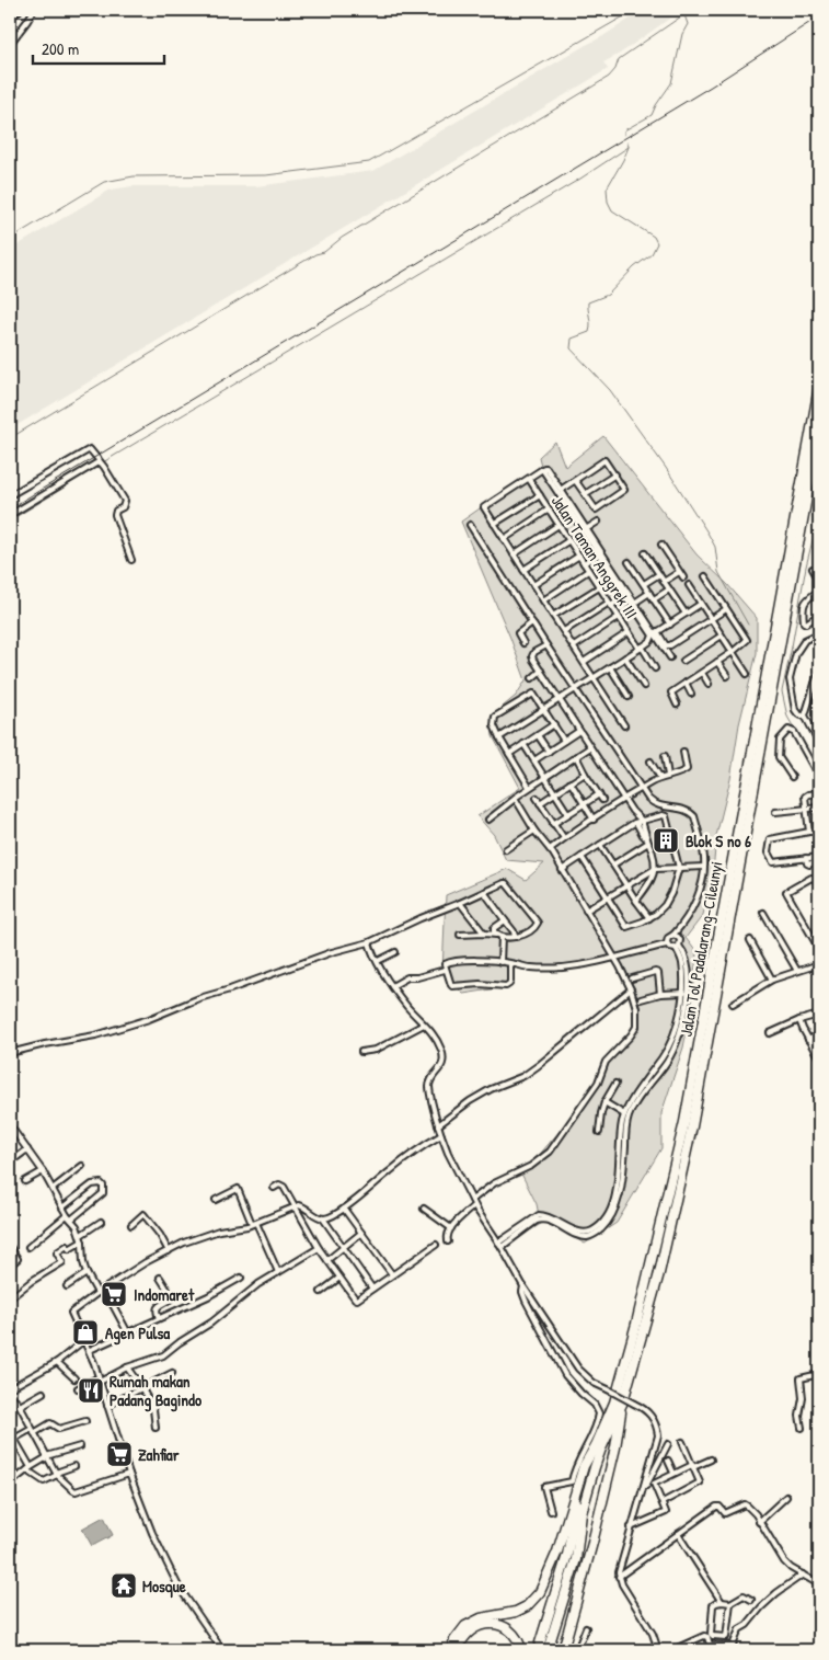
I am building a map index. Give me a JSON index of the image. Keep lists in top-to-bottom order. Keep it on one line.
{"streets":{"highway":["Jalan Tol Padalarang–Cileunyi"],"street":["Jalan Taman Anggrek III"]},"places":{"building":["Blok S no 6"],"supermarket":["Indomaret","Zahfiar"],"shop":["Agen Pulsa"],"restaurant":["Rumah makan Padang Bagindo"],"temple":["Mosque"]},"scale_bar":"200 m"}
